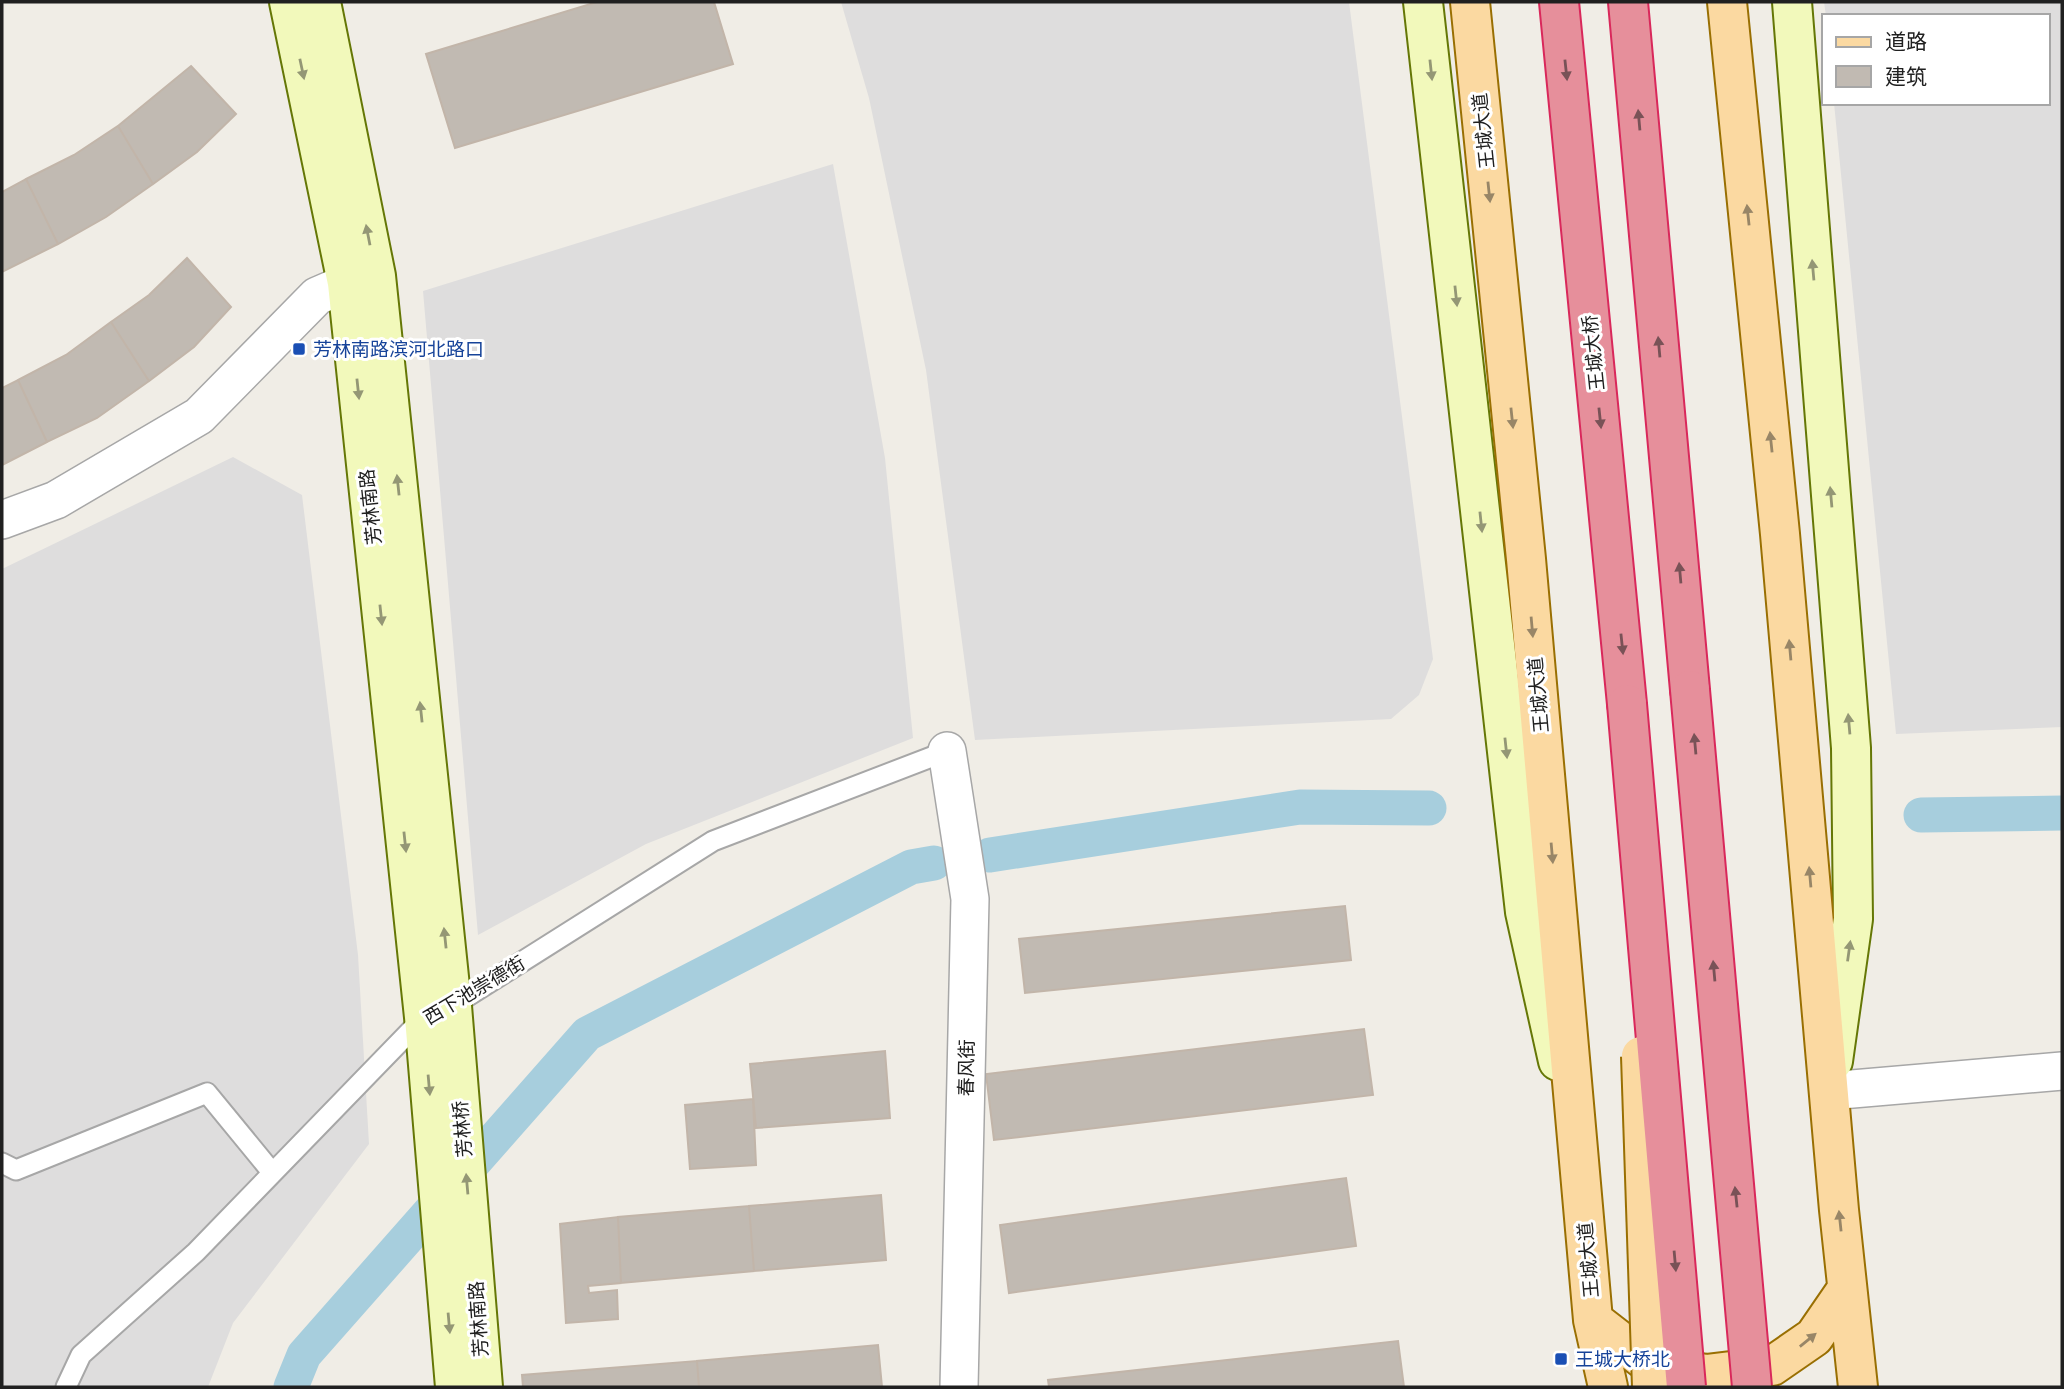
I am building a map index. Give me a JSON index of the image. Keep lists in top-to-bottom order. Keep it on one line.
{"streets":{"highway":["王城大桥"],"main road":["王城大道","芳林南路","芳林桥"],"street":["春风街"],"lane":["西下池崇德街"]},"crossings":[["芳林南路","西下池崇德街"],["芳林南路","芳林桥"],["西下池崇德街","春风街"],["西下池崇德街","芳林桥"]],"places":{"transit":["芳林南路滨河北路口","王城大桥北"]},"legend":["道路","建筑"]}
